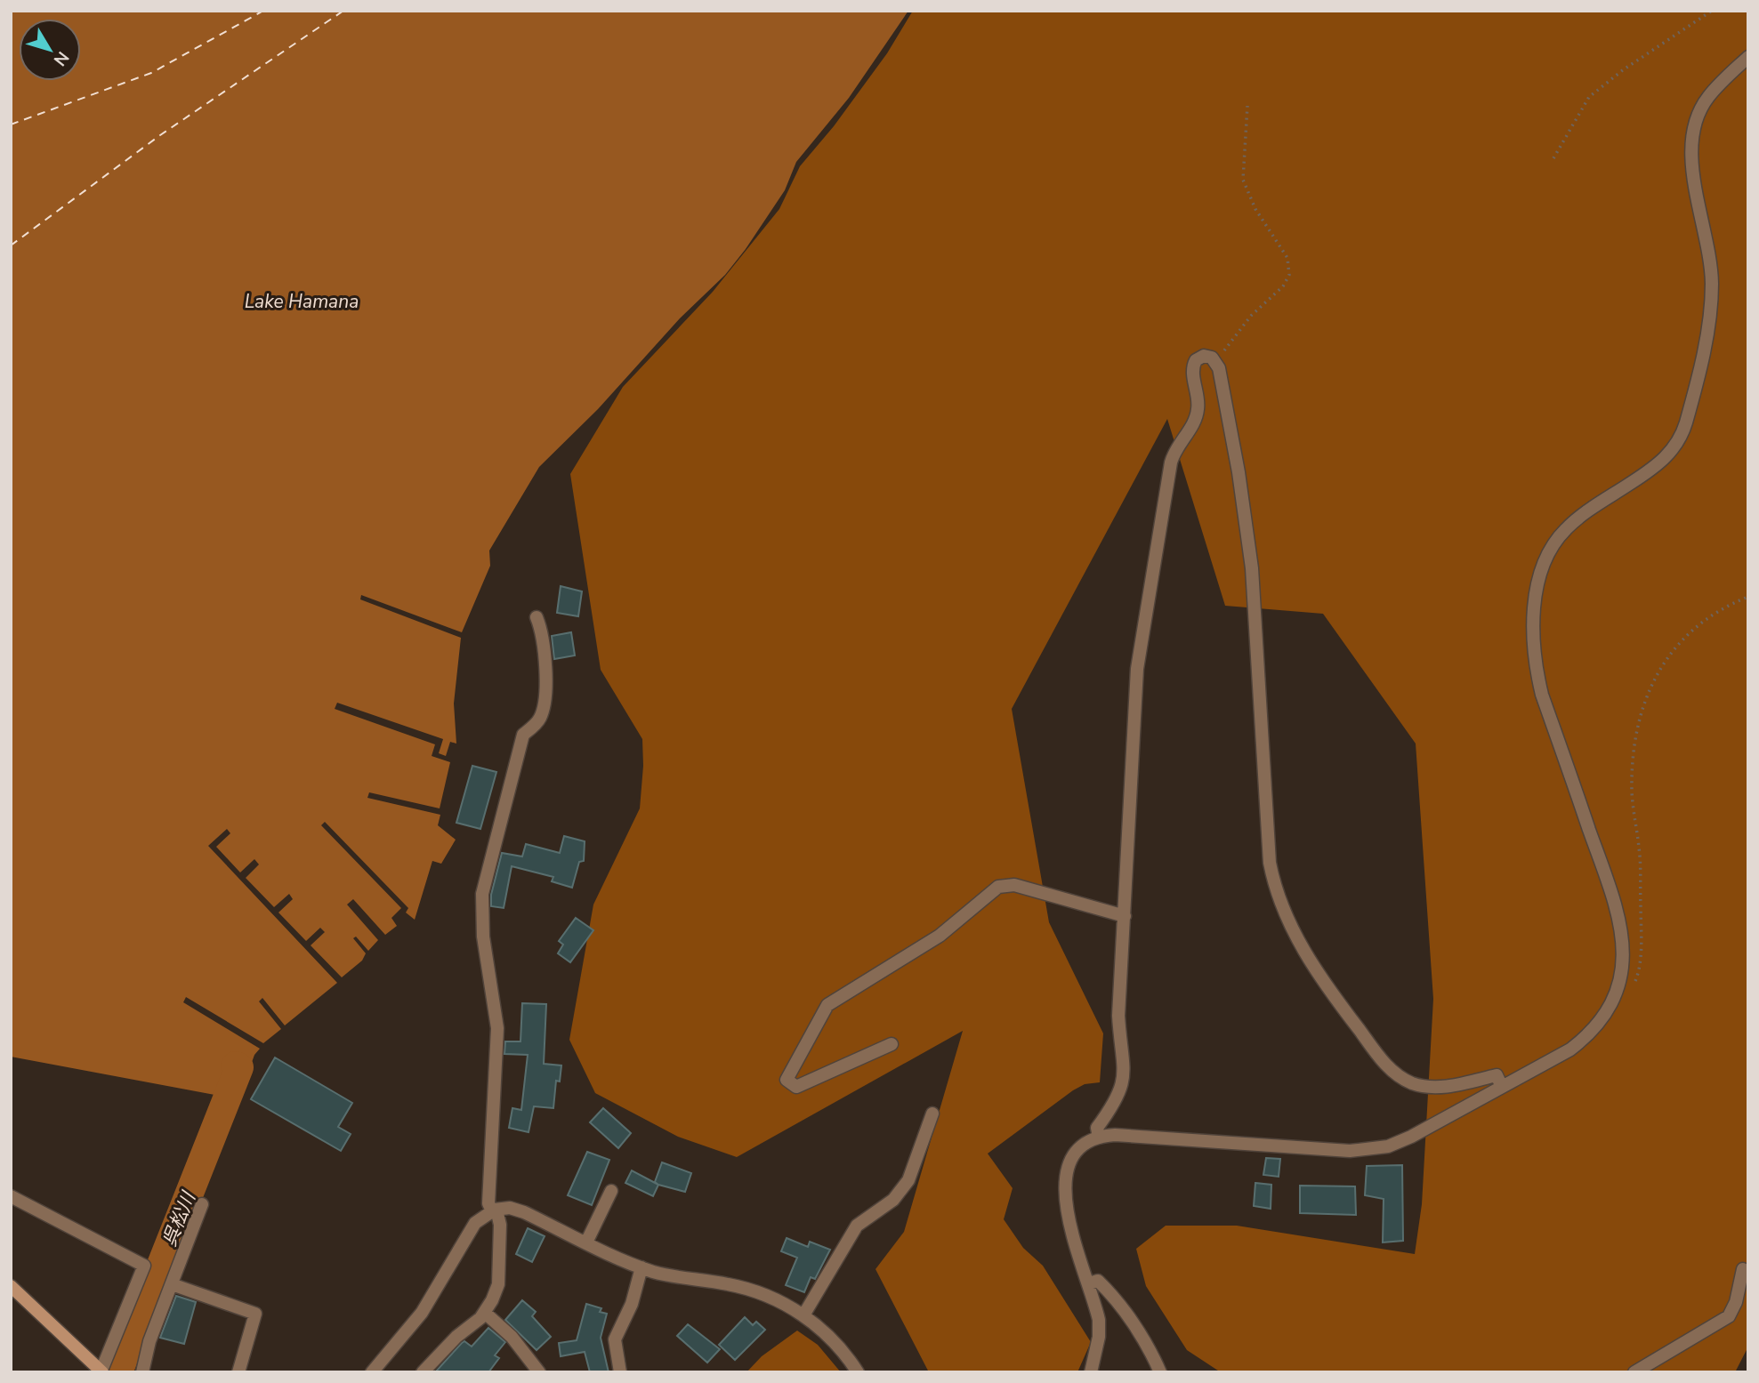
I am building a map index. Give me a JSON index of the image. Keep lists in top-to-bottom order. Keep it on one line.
{"water":["Lake Hamana","呉松川"],"north":"bottom right"}
